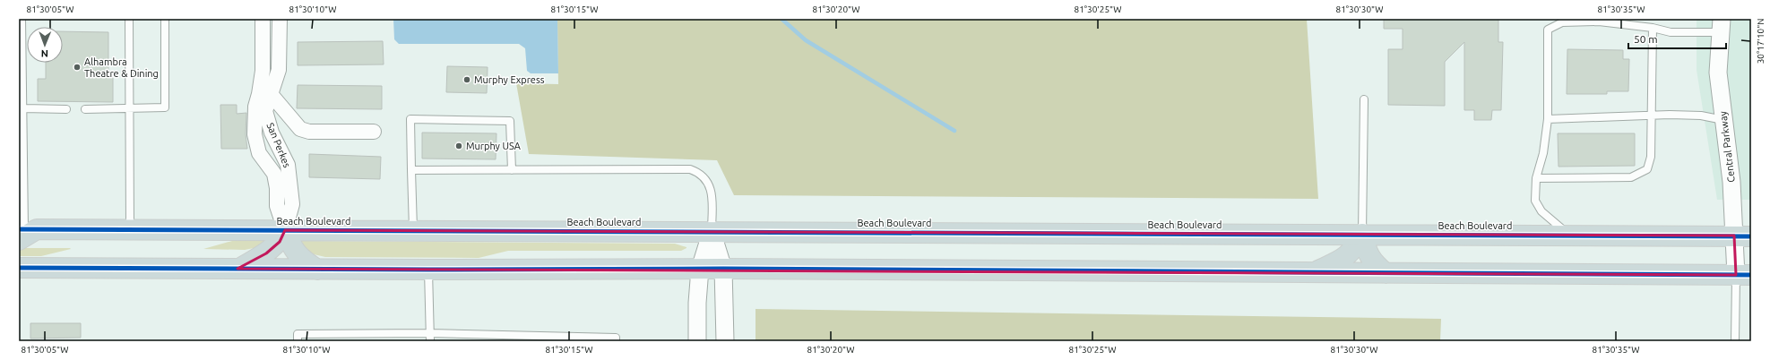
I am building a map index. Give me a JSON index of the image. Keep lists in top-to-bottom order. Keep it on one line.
{"streets":{"highway":["Beach Boulevard"],"street":["San Perkes","Central Parkway"]},"crossings":[["San Perkes","Beach Boulevard"],["Central Parkway","Beach Boulevard"]],"places":["Alhambra Theatre & Dining","Murphy Express","Murphy USA"],"scale_bar":"50 m","north":"bottom","coordinates":["81°30'05\"W","81°30'10\"W","81°30'15\"W","81°30'20\"W","81°30'25\"W","81°30'30\"W","81°30'35\"W","30°17'10\"N"]}
